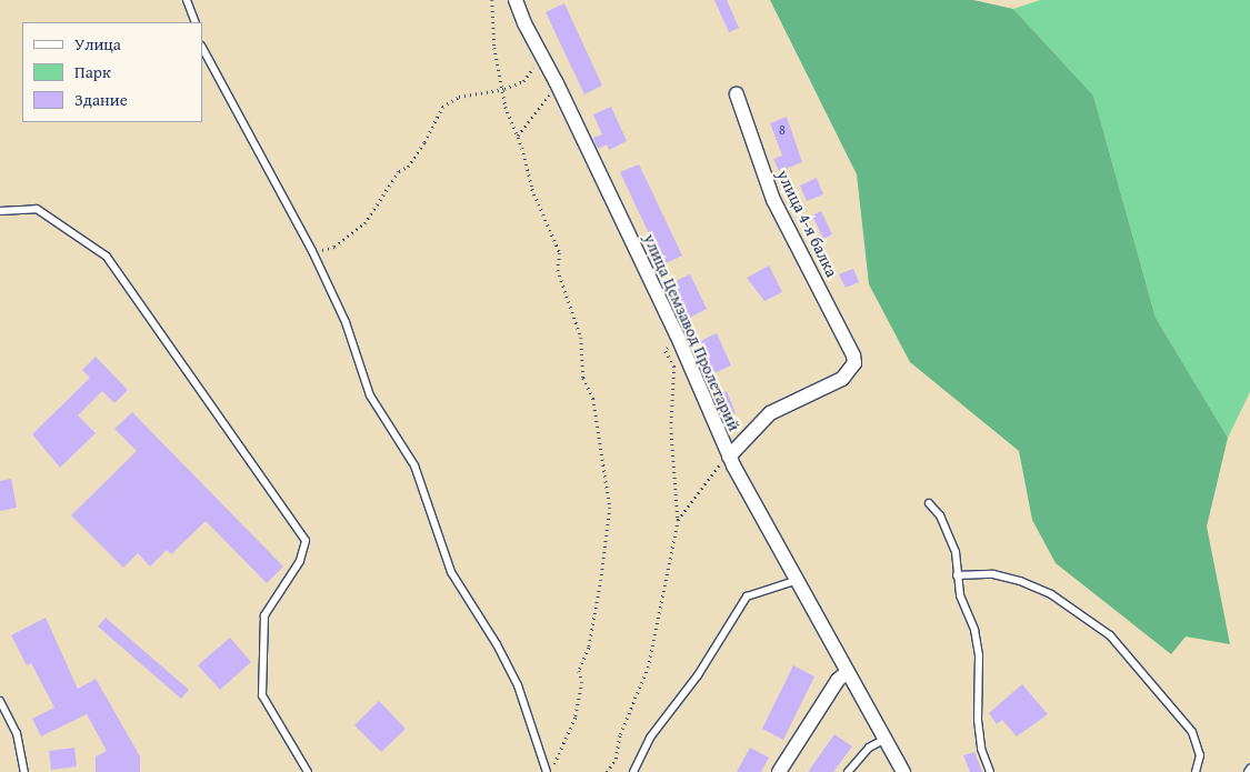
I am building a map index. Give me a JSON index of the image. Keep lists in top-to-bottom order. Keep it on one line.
{"streets":{"street":["улица 4-я балка","улица Цемзавод Пролетарий"]},"crossings":[["улица 4-я балка","улица Цемзавод Пролетарий"]],"house_numbers":["8"],"legend":["Улица","Парк","Здание"]}
